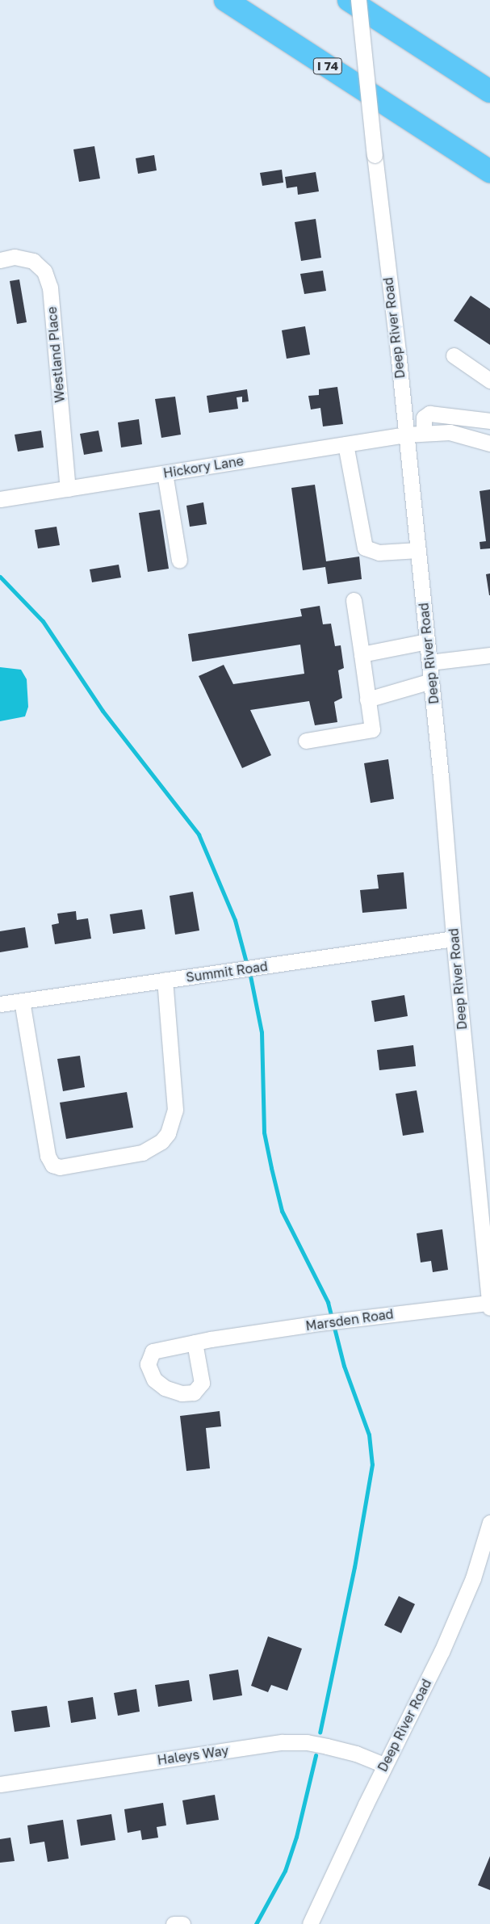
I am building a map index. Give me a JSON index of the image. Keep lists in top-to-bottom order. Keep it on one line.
{"streets":{"highway":["I 74"],"street":["Deep River Road","Westland Place","Hickory Lane","Summit Road","Marsden Road","Haleys Way"]},"crossings":[["Deep River Road","Hickory Lane"],["Deep River Road","Summit Road"],["Deep River Road","Marsden Road"],["Deep River Road","Haleys Way"],["Westland Place","Hickory Lane"]]}
